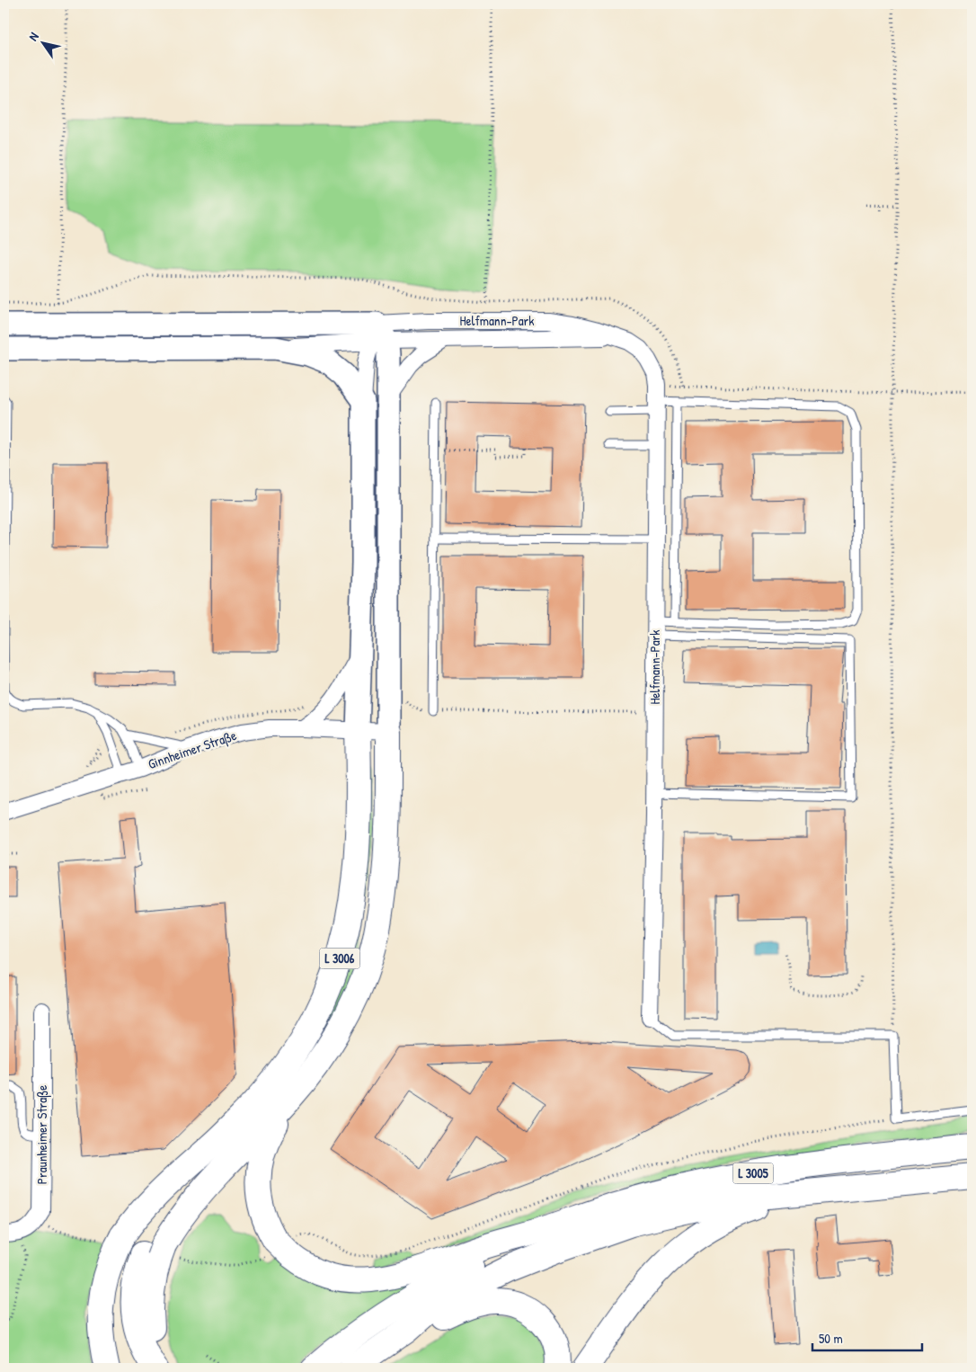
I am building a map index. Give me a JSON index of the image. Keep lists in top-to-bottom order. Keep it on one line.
{"streets":{"highway":["L 3006","L 3005"],"street":["Helfmann-Park","Ginnheimer Straße","Praunheimer Straße"]},"crossings":[["Helfmann-Park","L 3006"],["Ginnheimer Straße","L 3006"]],"scale_bar":"50 m","north":"top left"}
